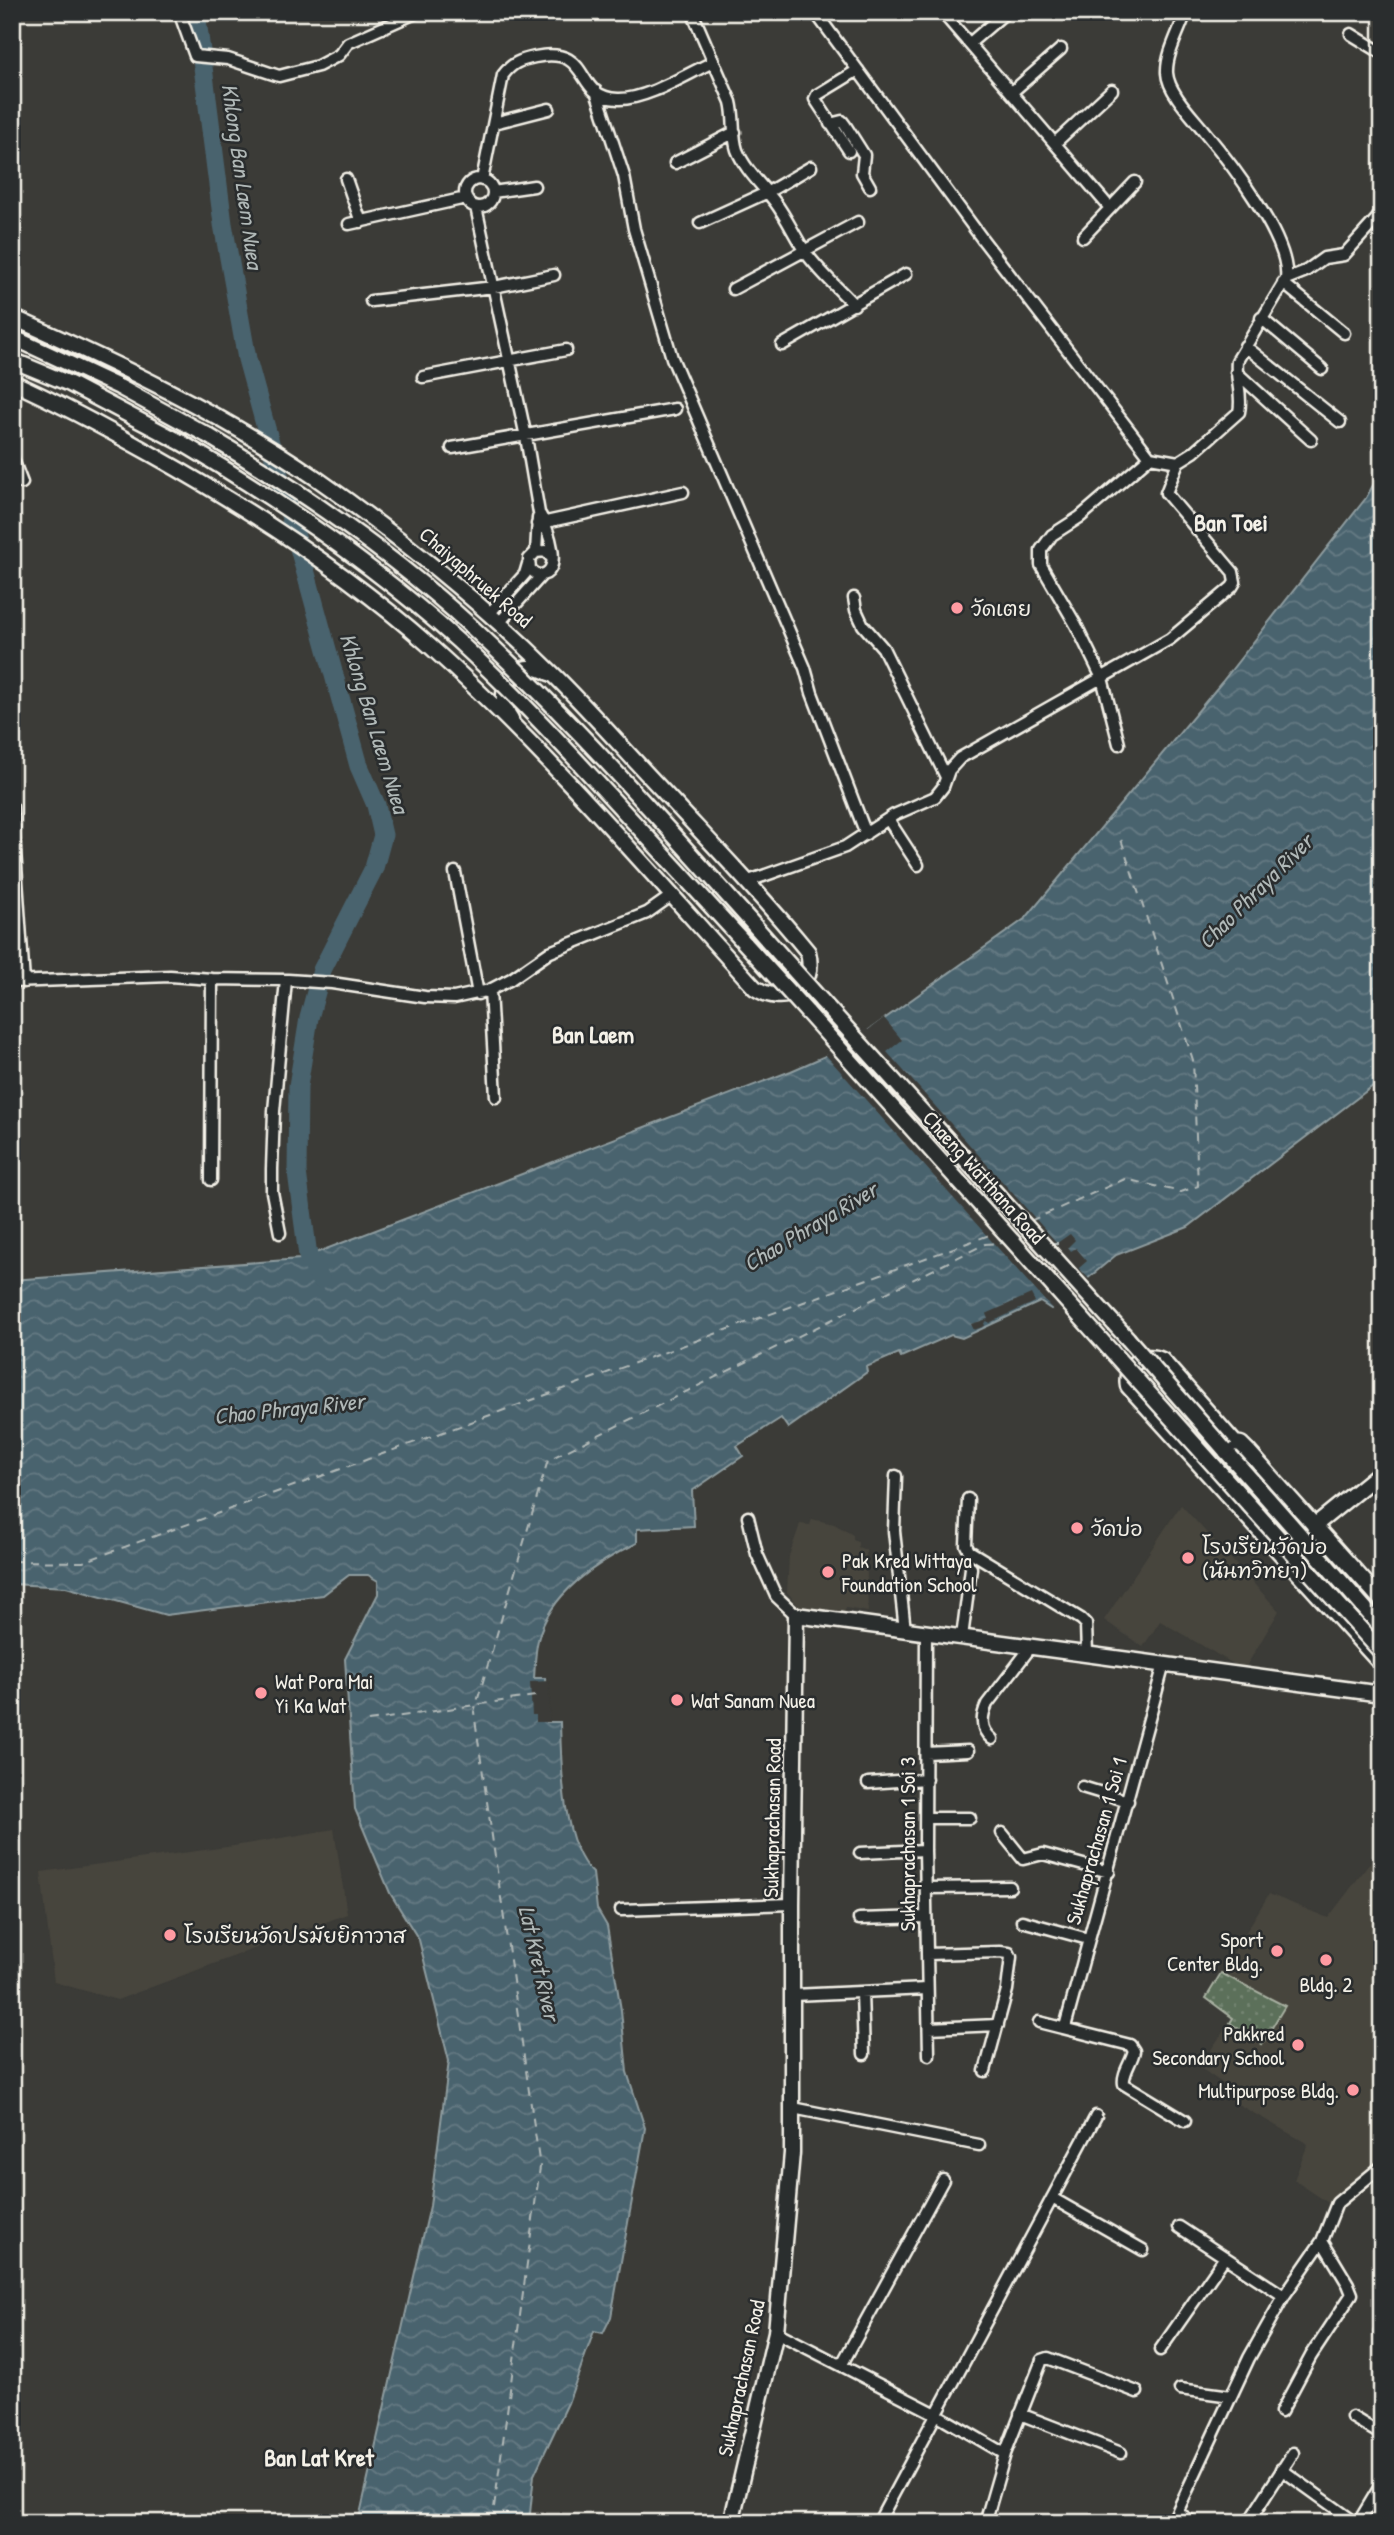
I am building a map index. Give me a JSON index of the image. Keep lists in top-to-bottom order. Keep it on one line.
{"streets":{"main road":["Chaiyaphruek Road","Chaeng Watthana Road","Sukhaprachasan Road"],"street":["Sukhaprachasan 1 Soi 1","Sukhaprachasan 1 Soi 3"]},"crossings":[["Chaiyaphruek Road","Chaeng Watthana Road"]],"districts":["Ban Toei","Ban Laem","Ban Lat Kret"],"water":["Khlong Ban Laem Nuea","Chao Phraya River","Lat Kret River"],"places":["วัดเตย","วัดบ่อ","โรงเรียนวัดบ่อ (นันทวิทยา)","Pak Kred Wittaya Foundation School","Wat Pora Mai Yi Ka Wat","Wat Sanam Nuea","โรงเรียนวัดปรมัยยิกาวาส","Sport Center Bldg.","Bldg. 2","Pakkred Secondary School","Multipurpose Bldg."]}
